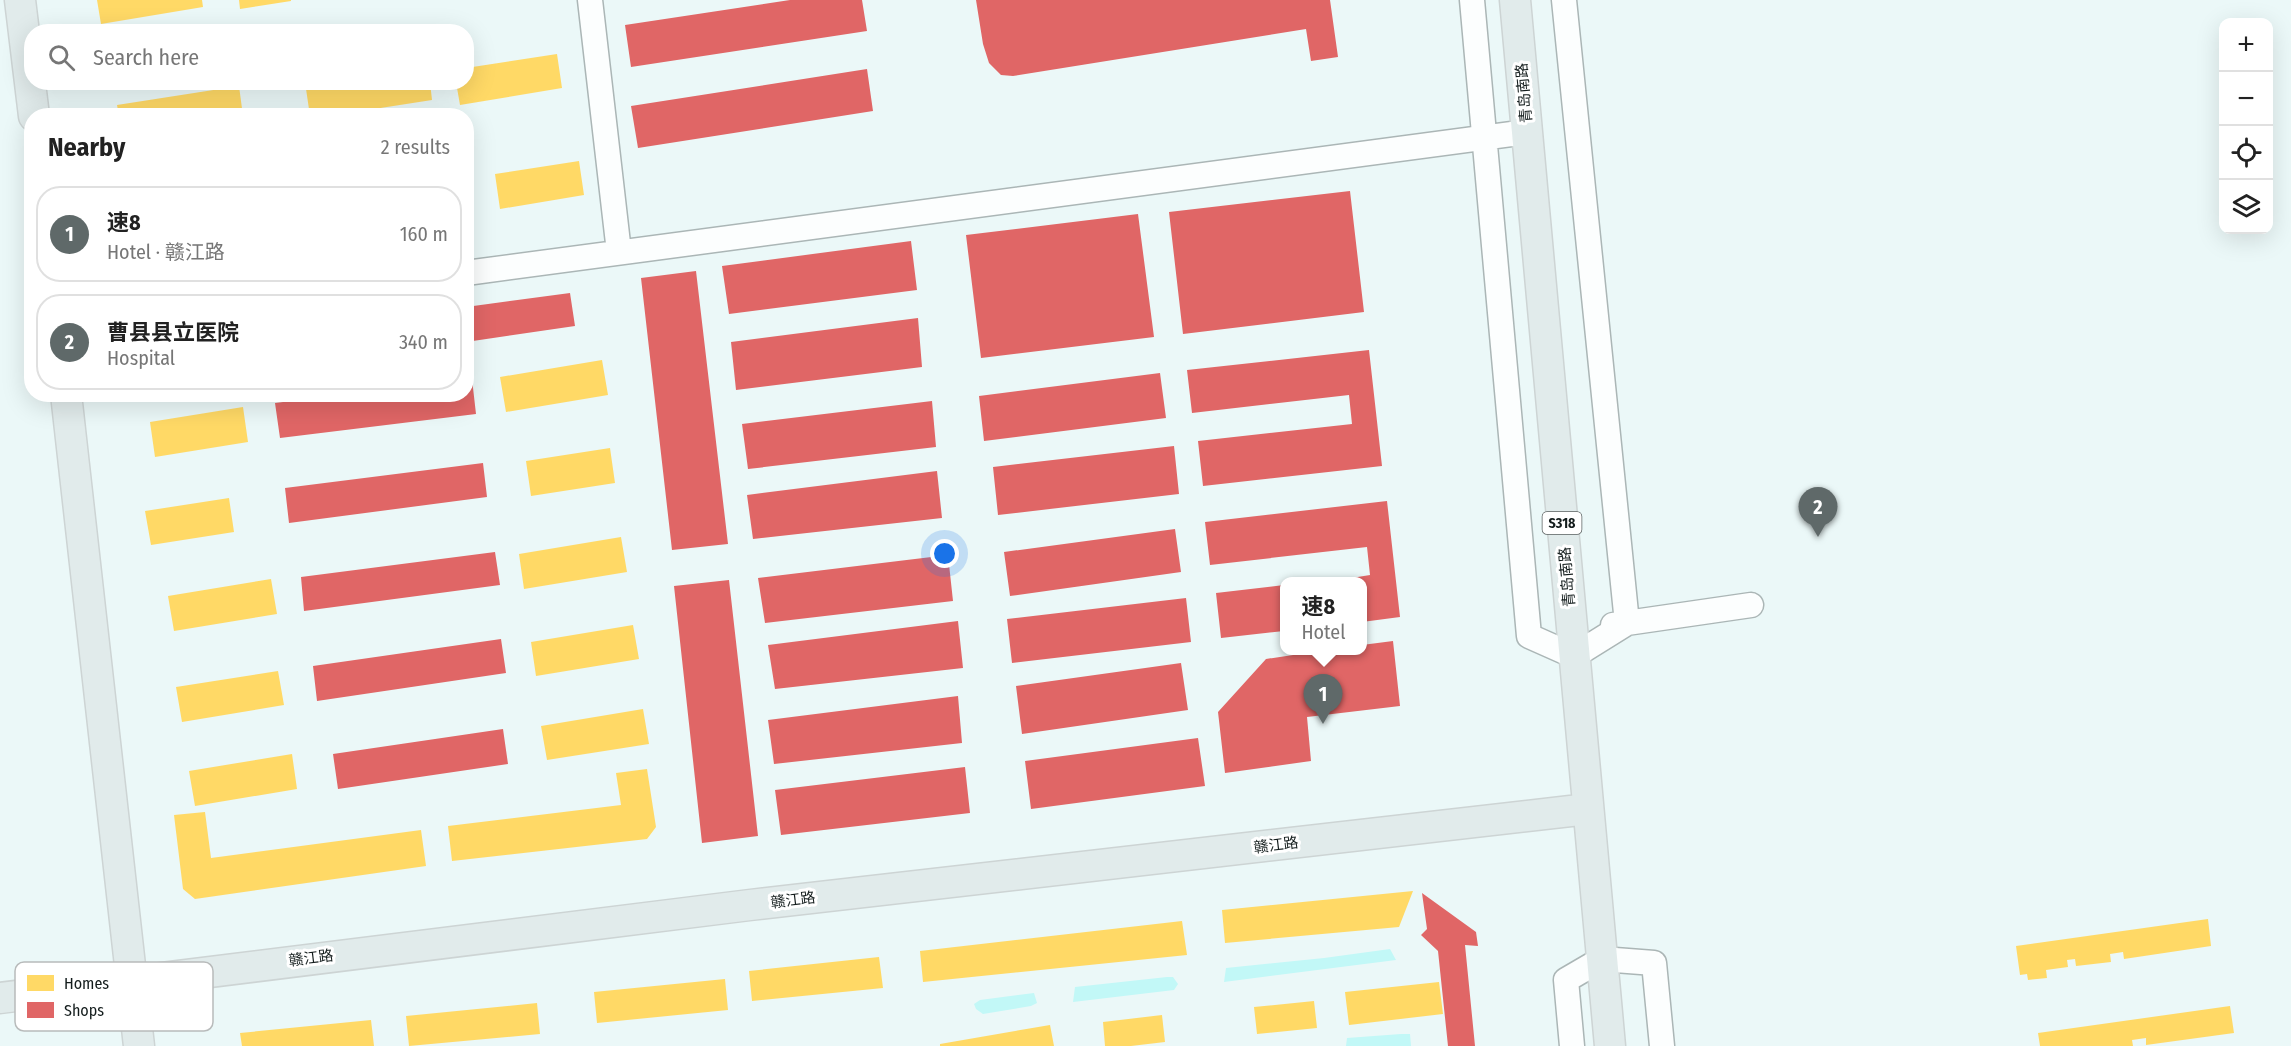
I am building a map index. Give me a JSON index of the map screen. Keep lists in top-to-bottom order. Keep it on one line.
{"streets":{"main road":["青岛南路","S318","赣江路"]},"crossings":[["青岛南路","赣江路"]],"legend":["Homes","Shops"],"page":{"map_buttons":["+","−"],"search":"Search here","heading":["Nearby","2 results"],"list":[{"mark":"1","name":"速8","note":"Hotel · 赣江路","value":"160 m"},{"mark":"2","name":"曹县县立医院","note":"Hospital","value":"340 m"}],"pins":["2","1"],"popup":["速8","Hotel"]}}
